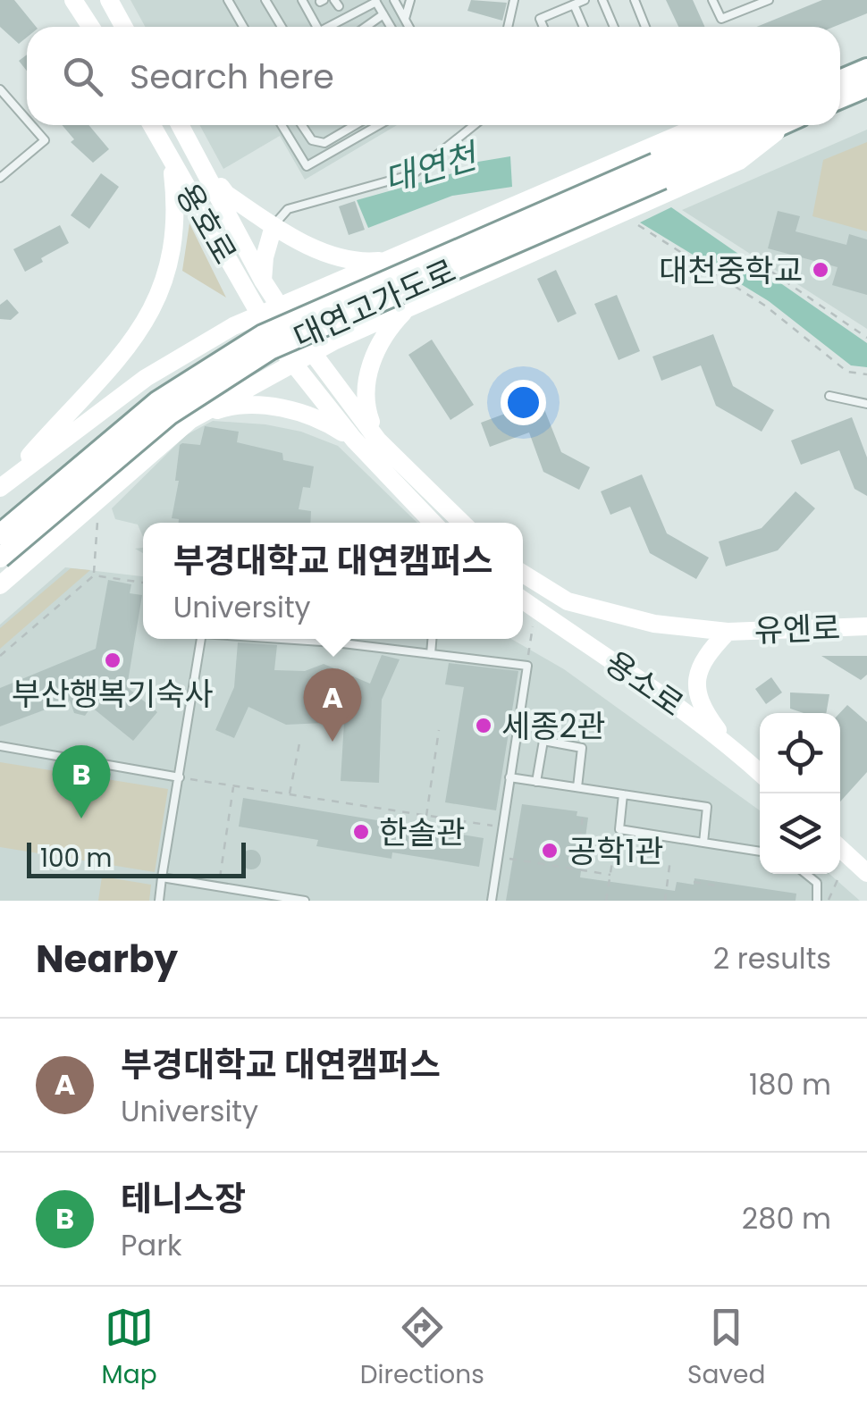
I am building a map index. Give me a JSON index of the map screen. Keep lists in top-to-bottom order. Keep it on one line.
{"streets":{"highway":["대연고가도로"],"main road":["용호로","유엔로","용소로"]},"water":["대연천"],"places":["대천중학교","부산행복기숙사","세종2관","한솔관","공학1관"],"scale_bar":"100 m","page":{"search":"Search here","popup":["부경대학교 대연캠퍼스","University"],"pins":["A","B"],"scale":"100 m","heading":["Nearby","2 results"],"list":[{"mark":"A","name":"부경대학교 대연캠퍼스","note":"University","value":"180 m"},{"mark":"B","name":"테니스장","note":"Park","value":"280 m"}],"nav":["Map","Directions","Saved"]}}
